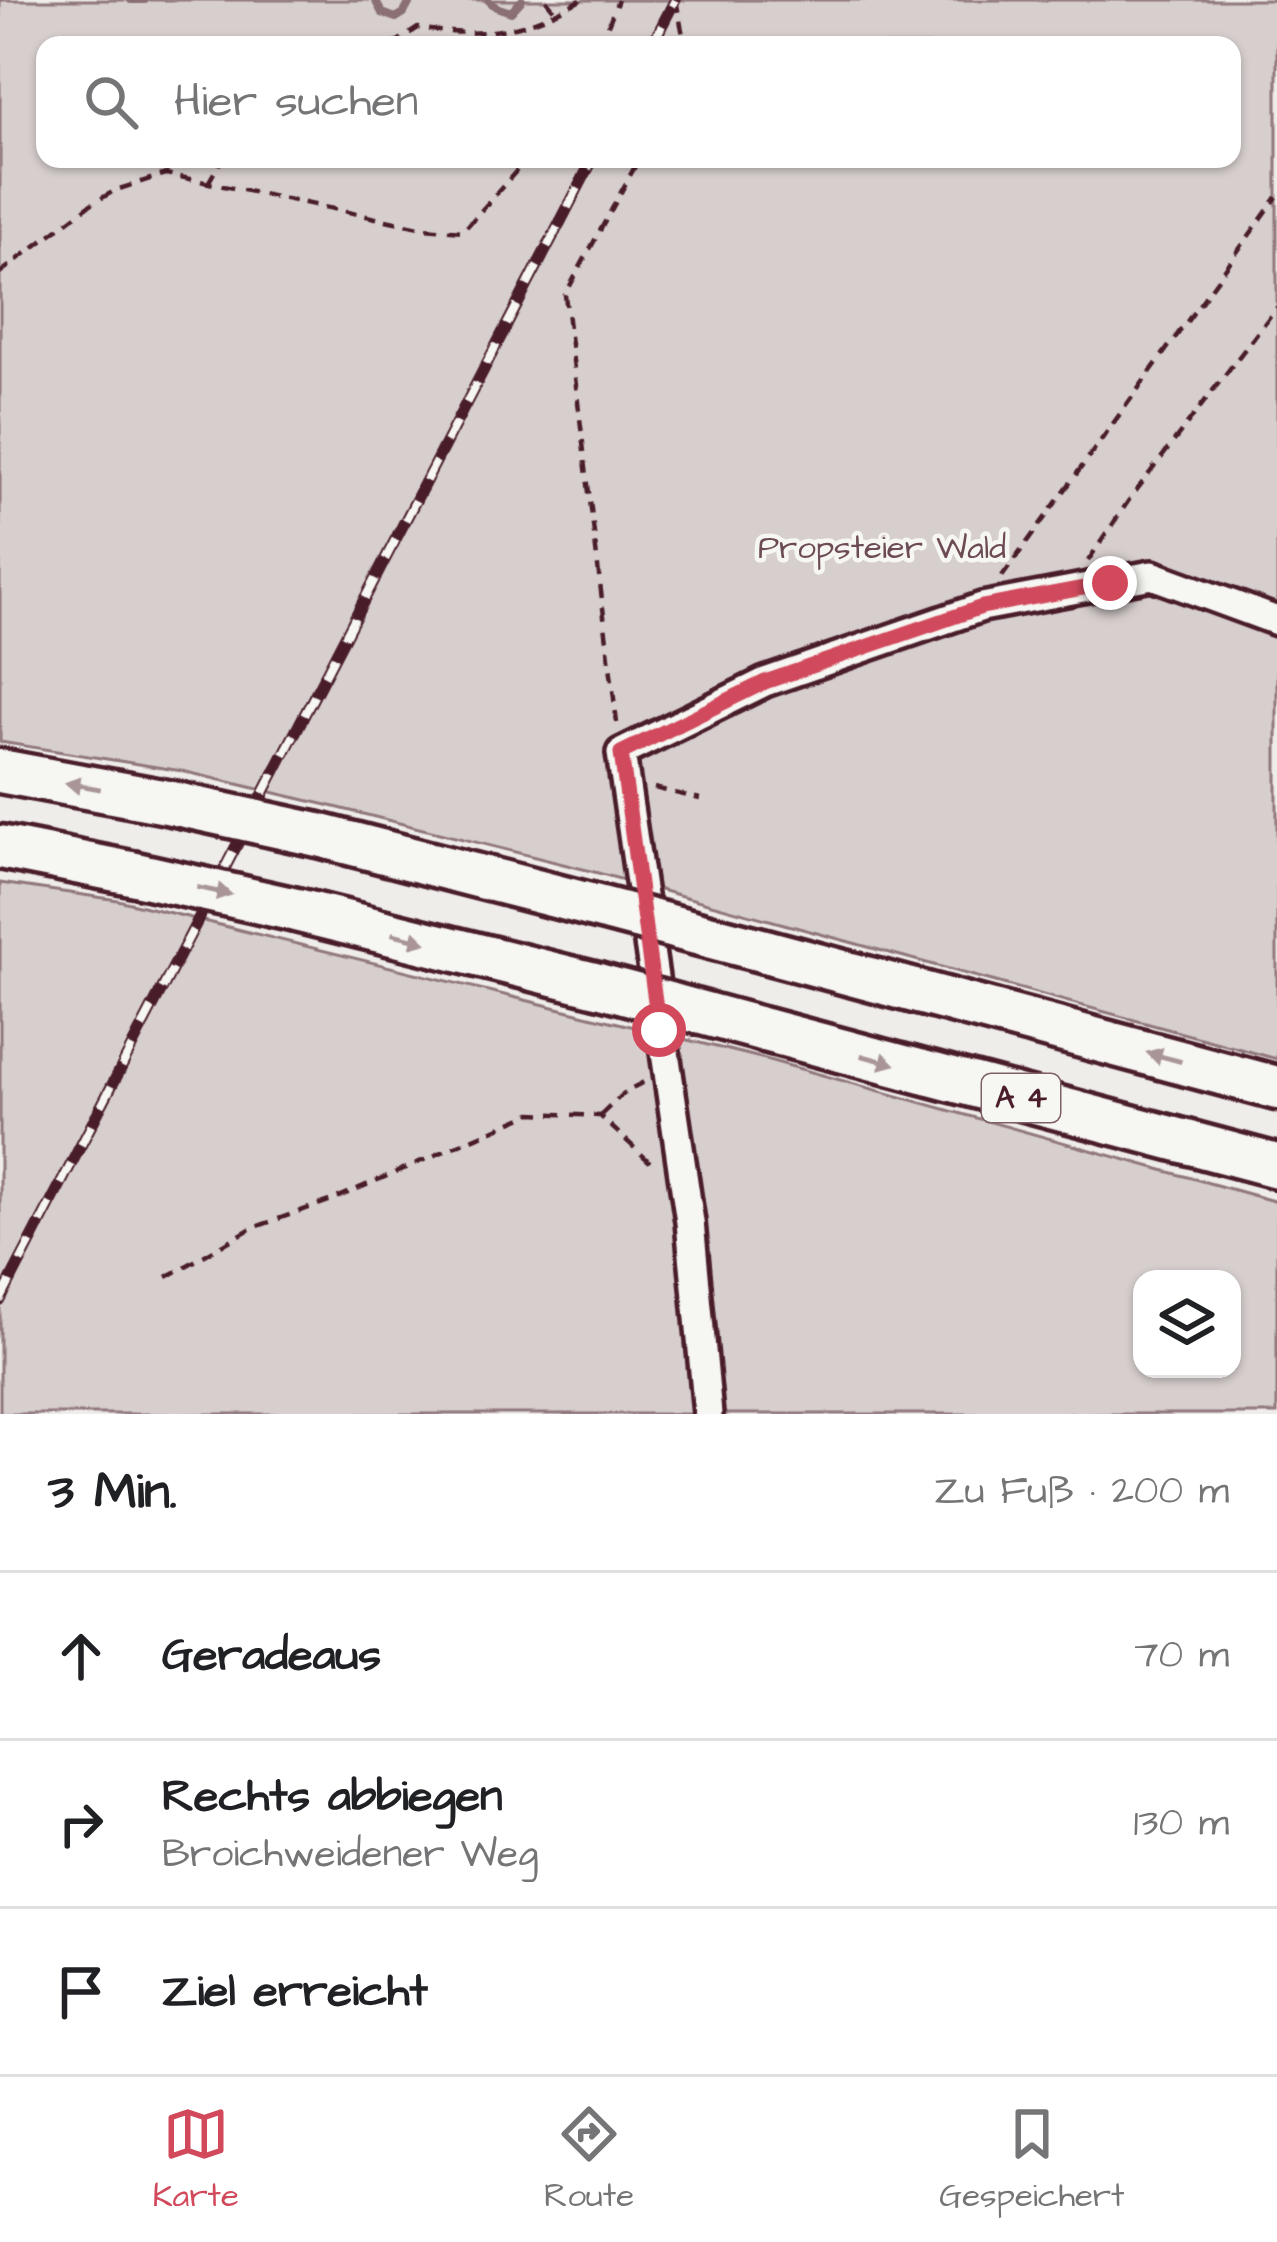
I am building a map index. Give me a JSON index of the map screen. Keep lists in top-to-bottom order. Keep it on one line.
{"streets":{"highway":["A 4"]},"parks":["Propsteier Wald"],"page":{"search":"Hier suchen","heading":["3 Min.","Zu Fuß · 200 m"],"list":[["Geradeaus","70 m"],["Rechts abbiegen","Broichweidener Weg","130 m"],"Ziel erreicht"],"nav":["Karte","Route","Gespeichert"]}}
